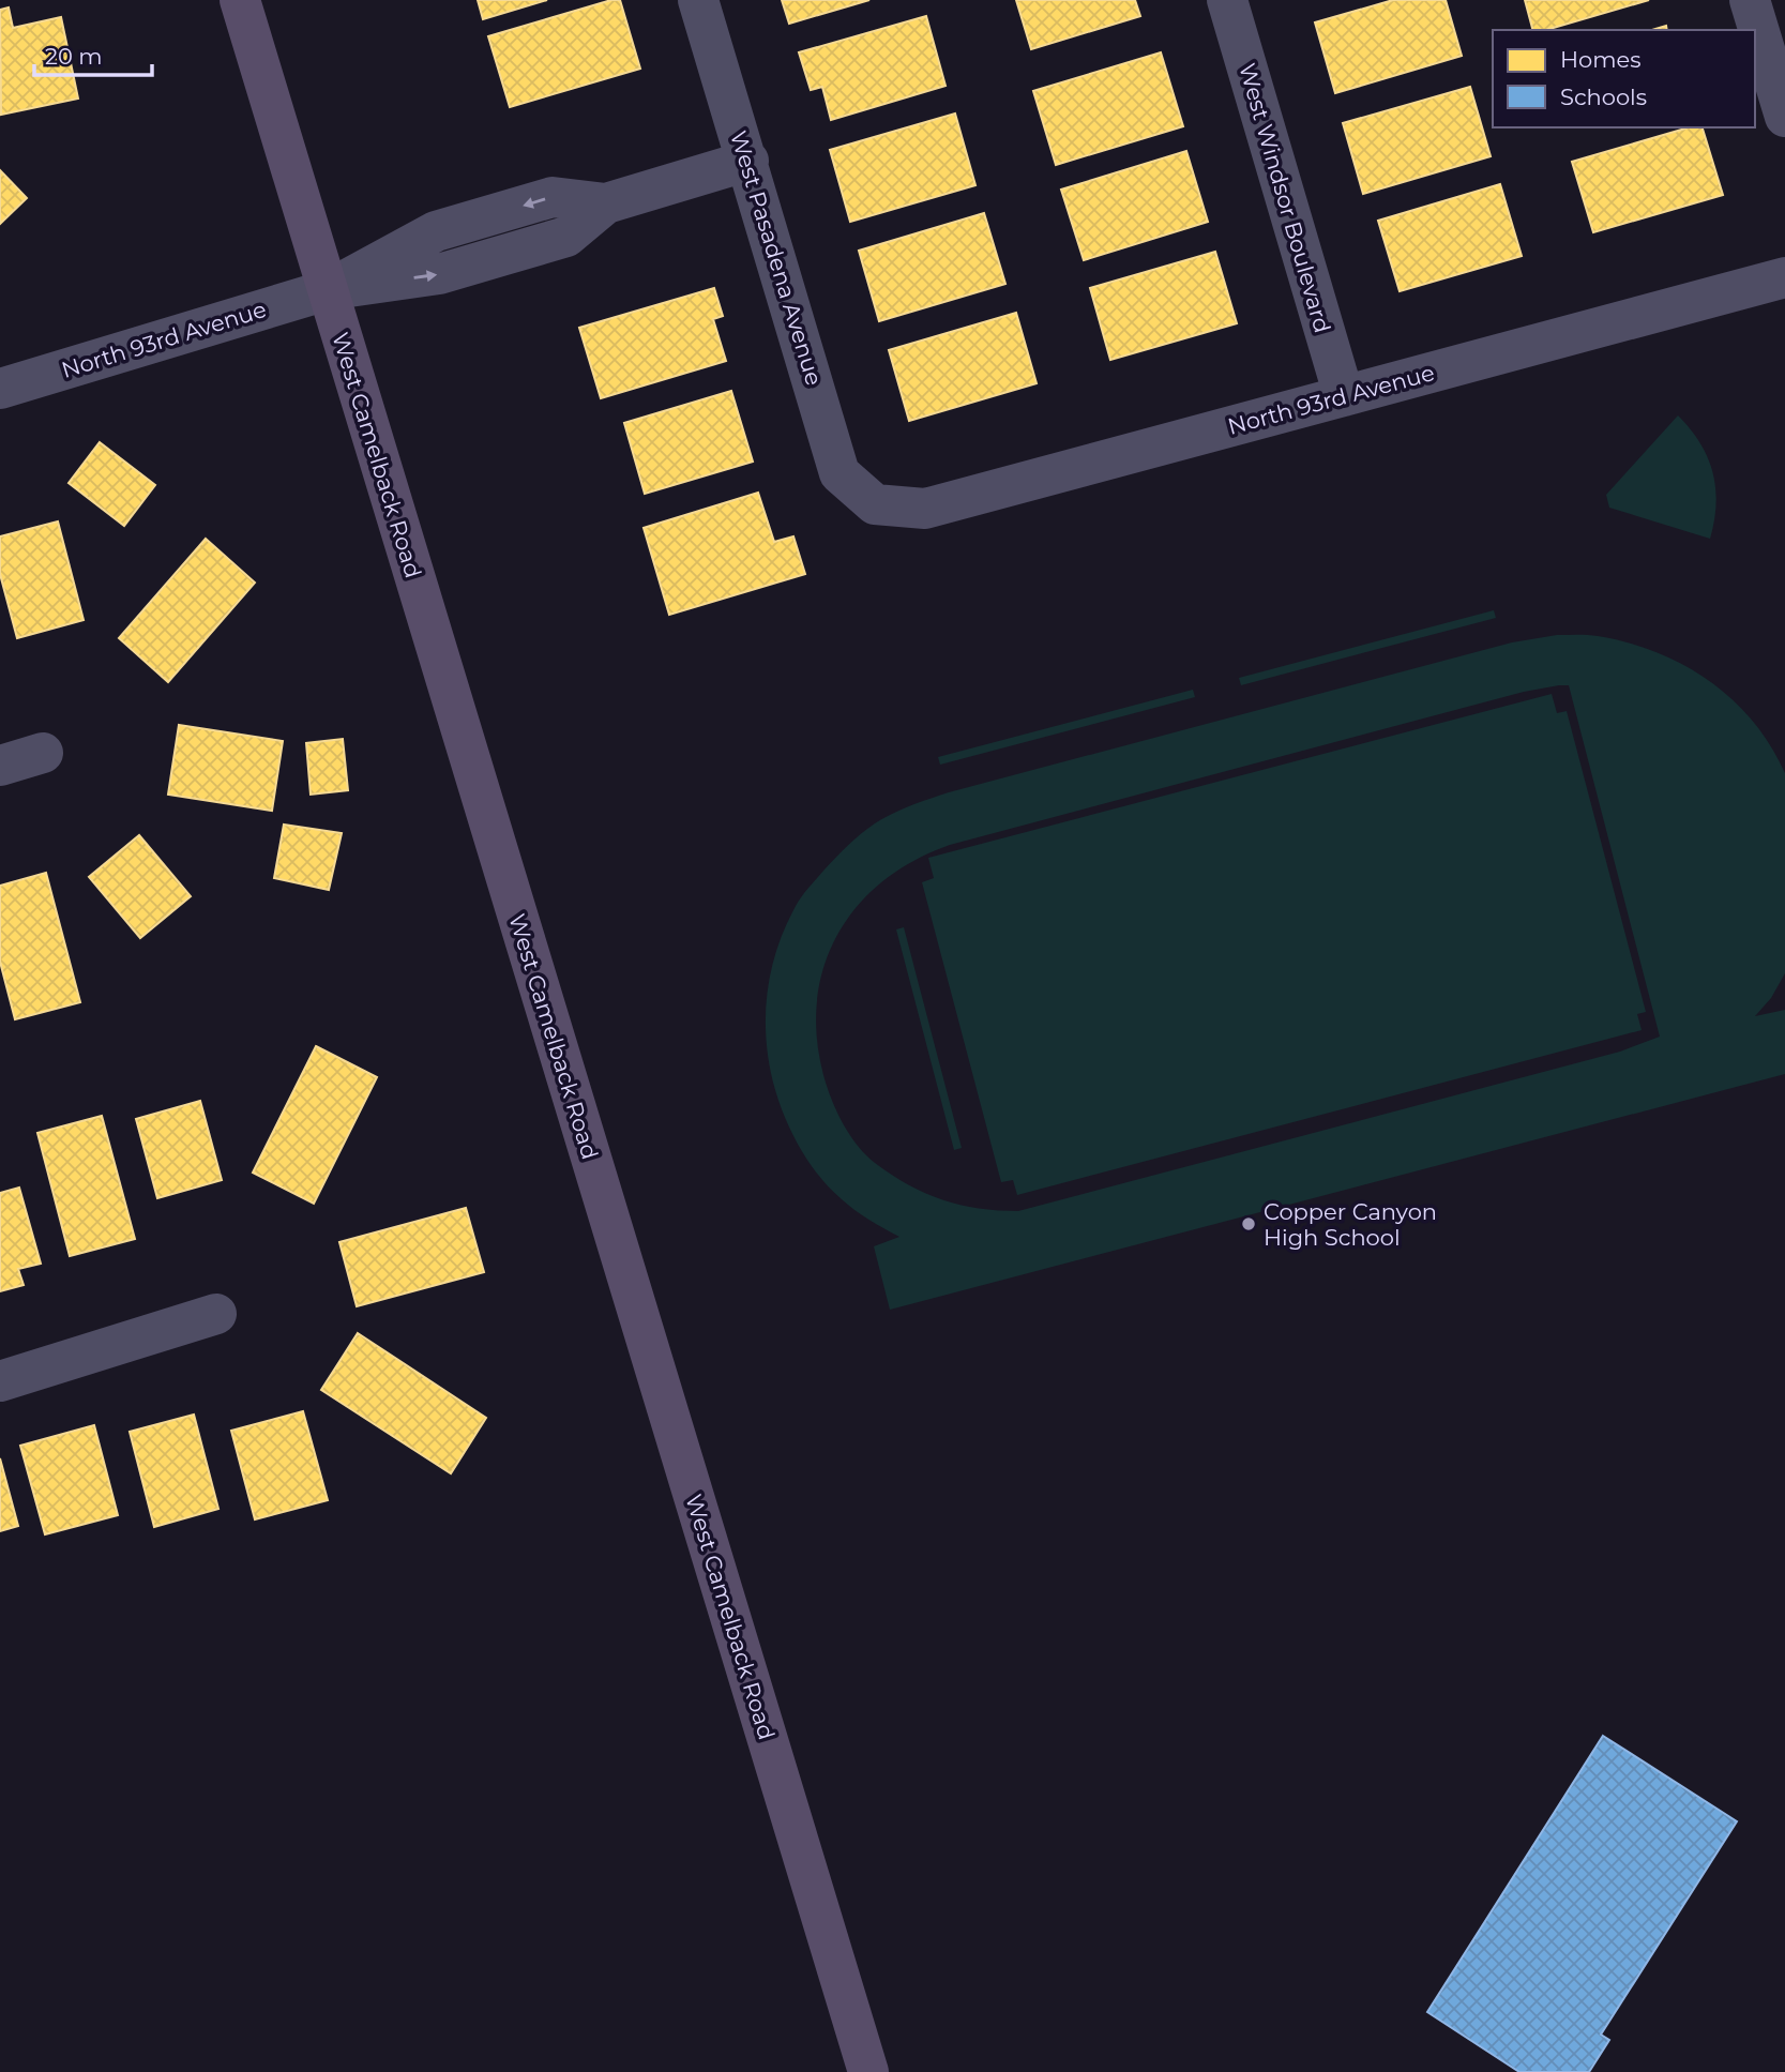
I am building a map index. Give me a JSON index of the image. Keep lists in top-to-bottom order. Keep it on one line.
{"streets":{"main road":["West Camelback Road"],"street":["West Windsor Boulevard","West Pasadena Avenue","North 93rd Avenue"]},"crossings":[["West Windsor Boulevard","North 93rd Avenue"],["West Pasadena Avenue","North 93rd Avenue"],["North 93rd Avenue","West Camelback Road"]],"places":["Copper Canyon High School"],"legend":["Homes","Schools"],"scale_bar":"20 m"}
